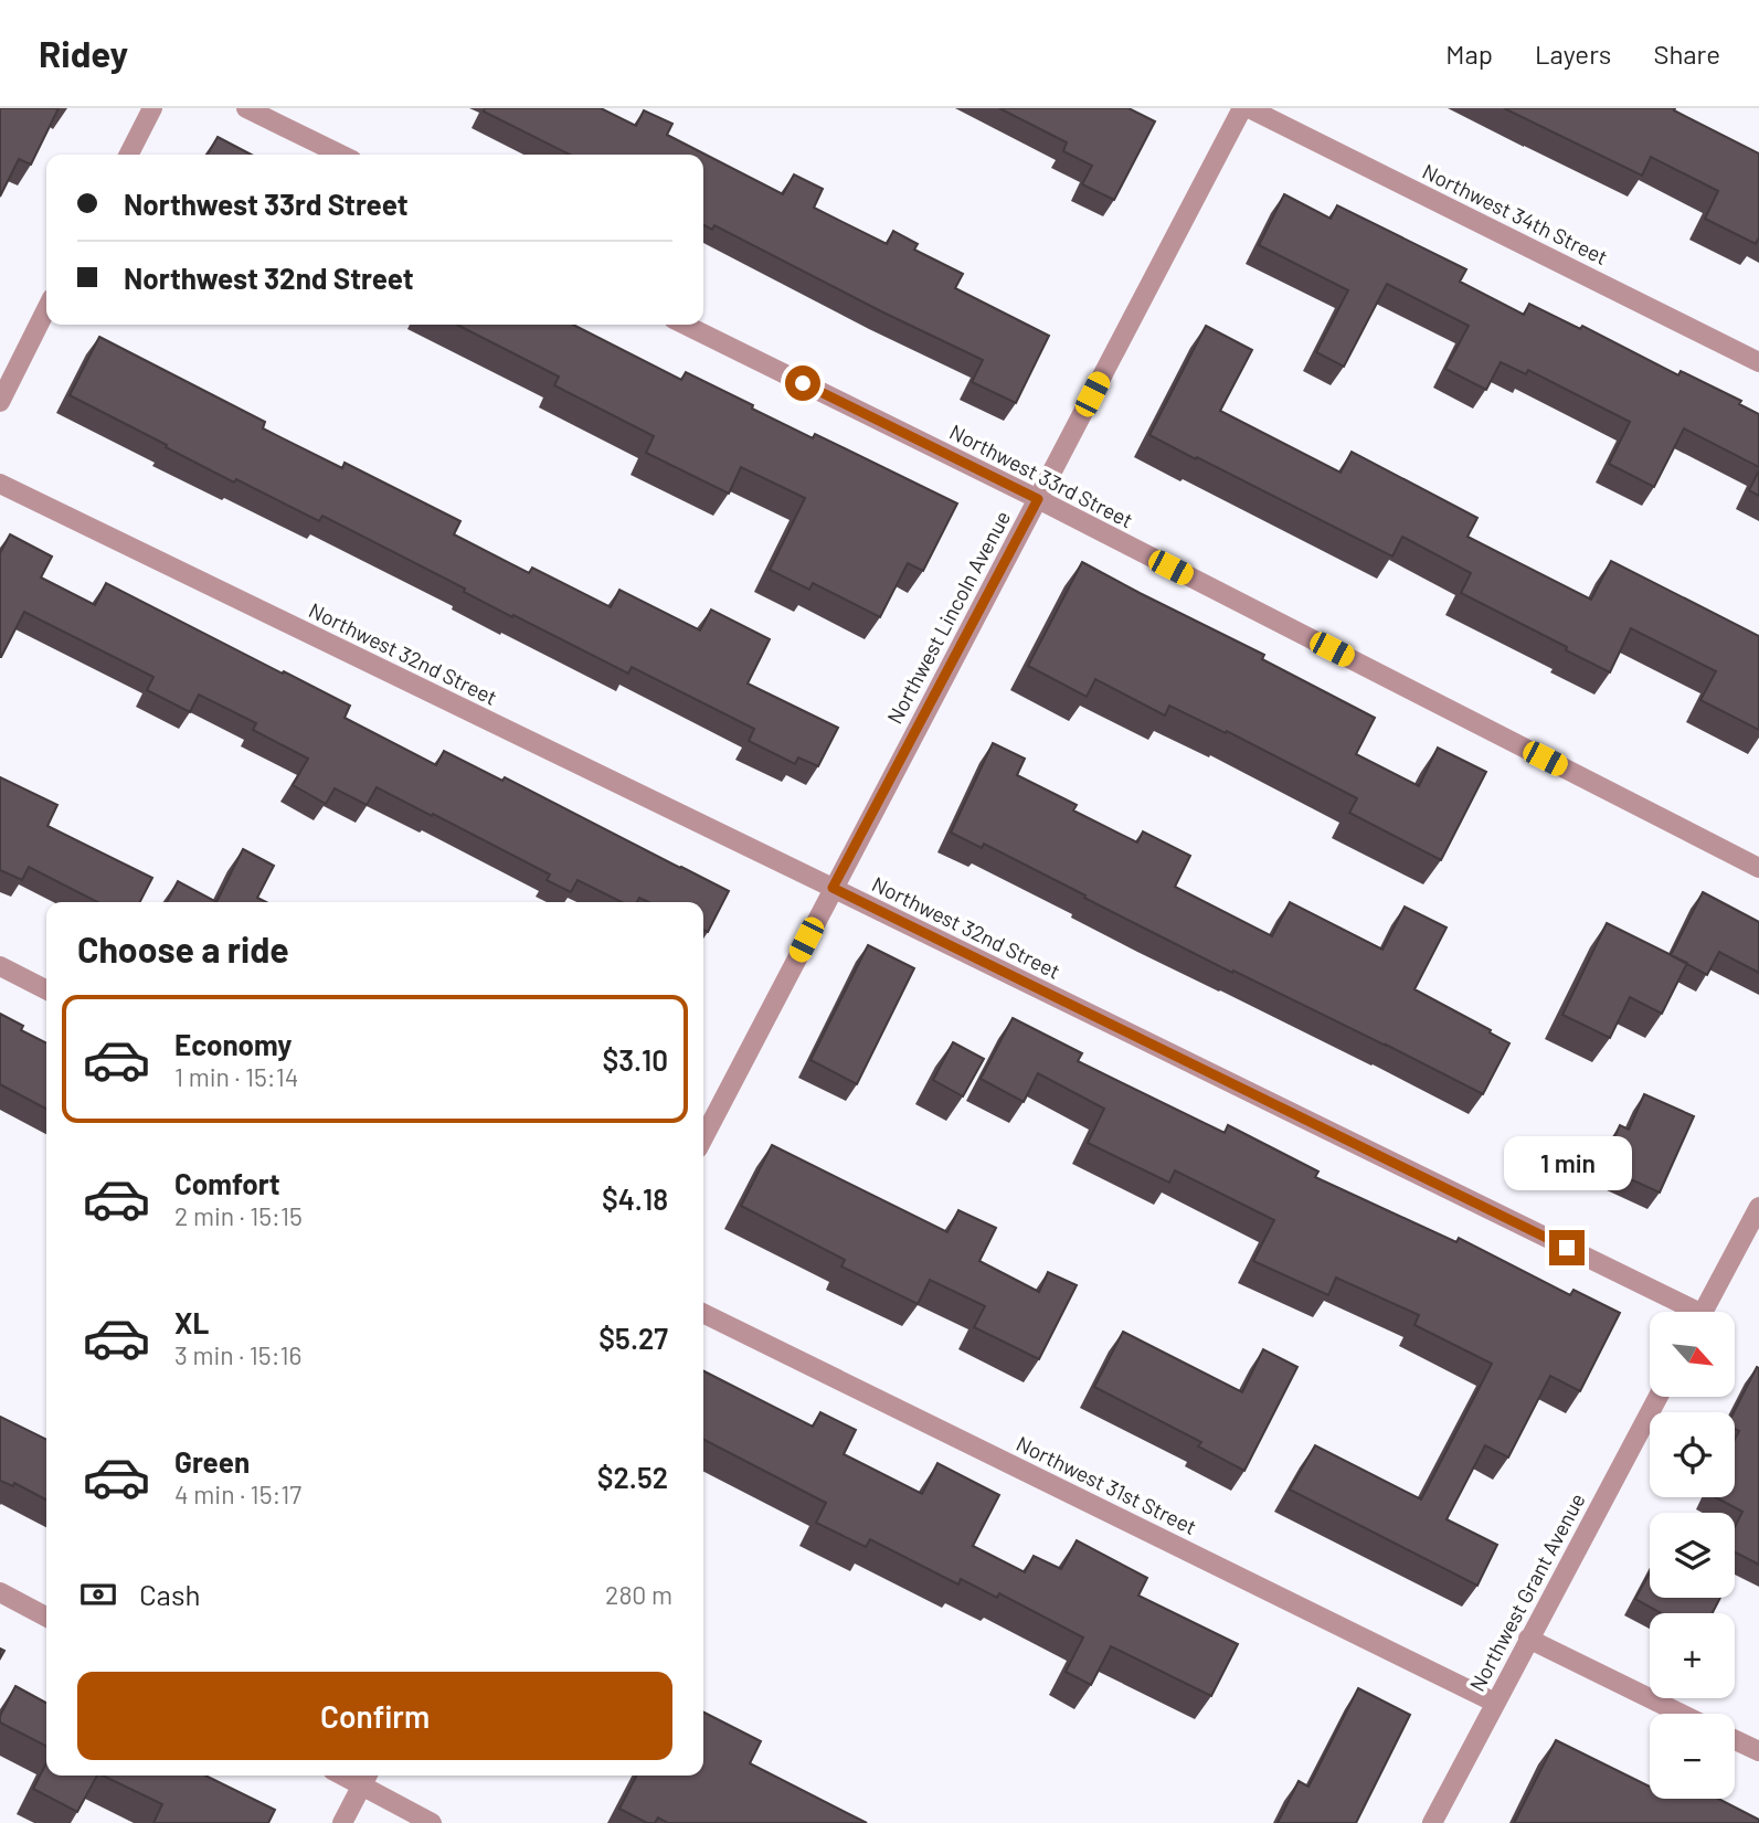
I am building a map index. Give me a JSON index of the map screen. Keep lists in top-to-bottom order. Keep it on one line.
{"streets":{"street":["Northwest 34th Street","Northwest 33rd Street","Northwest Lincoln Avenue","Northwest 32nd Street","Northwest 31st Street","Northwest Grant Avenue"]},"crossings":[["Northwest 33rd Street","Northwest Lincoln Avenue"],["Northwest Lincoln Avenue","Northwest 32nd Street"],["Northwest 31st Street","Northwest Grant Avenue"]],"north":"bottom right","page":{"header":"Ridey","nav":["Map","Layers","Share"],"banner":["Northwest 33rd Street","Northwest 32nd Street"],"heading":"Choose a ride","list":[{"name":"Economy","note":"1 min · 15:14","value":"$3.10"},{"name":"Comfort","note":"2 min · 15:15","value":"$4.18"},{"name":"XL","note":"3 min · 15:16","value":"$5.27"},{"name":"Green","note":"4 min · 15:17","value":"$2.52"}],"bubble":"1 min","map_buttons":["+","−"],"pay":["Cash","280 m"],"buttons":"Confirm"}}
